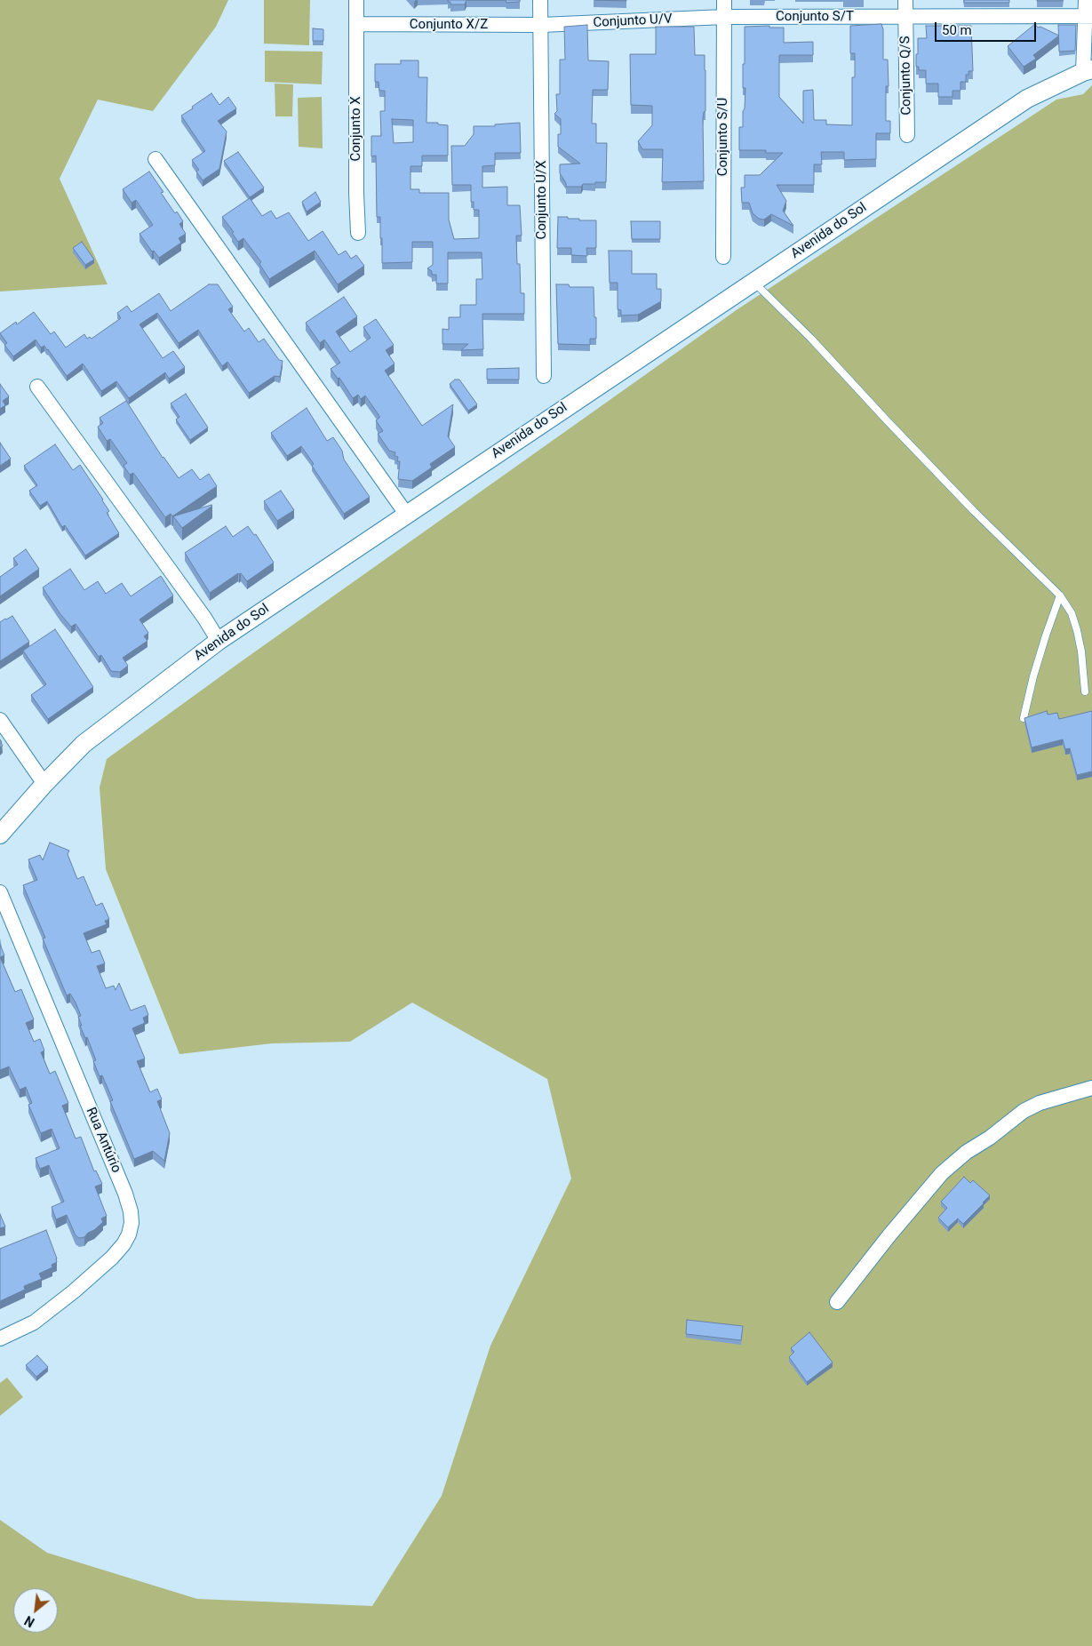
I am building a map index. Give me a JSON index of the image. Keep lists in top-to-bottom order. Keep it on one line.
{"streets":{"street":["Conjunto S/T","Conjunto U/V","Conjunto X/Z","Conjunto Q/S","Conjunto X","Conjunto S/U","Conjunto U/X","Avenida do Sol","Rua Antúrio"]},"crossings":[["Conjunto S/T","Conjunto U/V"],["Conjunto S/T","Conjunto Q/S"],["Conjunto S/T","Conjunto S/U"],["Conjunto U/V","Conjunto X/Z"],["Conjunto U/V","Conjunto S/U"],["Conjunto U/V","Conjunto U/X"],["Conjunto X/Z","Conjunto X"],["Conjunto X/Z","Conjunto U/X"]],"scale_bar":"50 m","north":"bottom left"}
